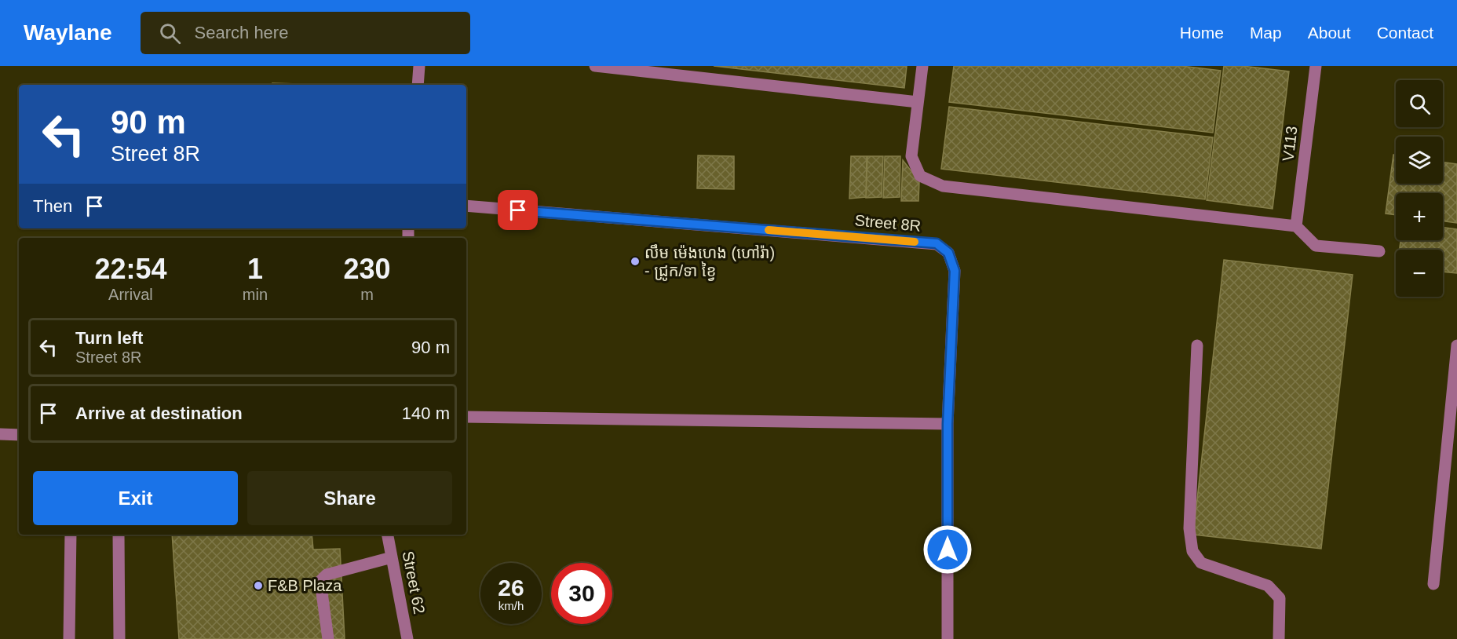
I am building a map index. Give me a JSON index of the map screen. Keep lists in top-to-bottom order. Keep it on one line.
{"streets":{"street":["V113","Street 8R","Street 62"]},"places":["លឹម ម៉េងហេង (ហៅរ៉ា) - ជ្រូក/ទា ខ្វៃ","F&B Plaza"],"page":{"header":"Waylane","search":"Search here","nav":["Home","Map","About","Contact"],"map_buttons":["+","−"],"turn":["90 m","Street 8R"],"then":"Then","eta":["22:54","Arrival","1","min","230","m"],"list":[{"name":"Turn left","note":"Street 8R","value":"90 m"},{"name":"Arrive at destination","value":"140 m"}],"buttons":["Exit","Share"],"speed":"26 km/h","limit":"30"}}
